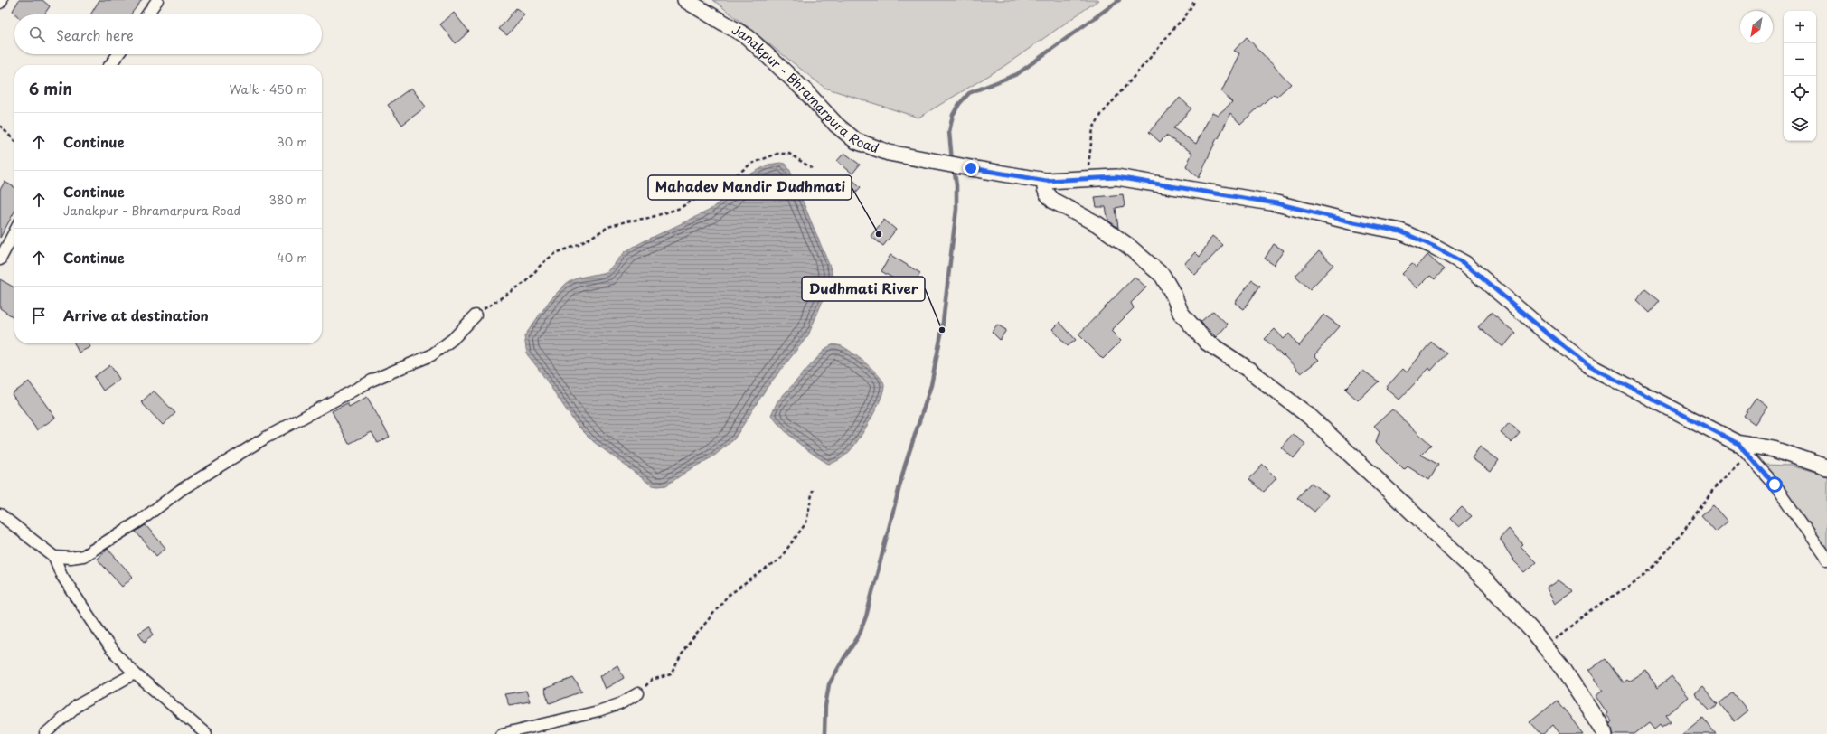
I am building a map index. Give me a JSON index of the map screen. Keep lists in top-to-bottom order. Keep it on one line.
{"streets":{"street":["Janakpur - Bhramarpura Road"]},"places":["Mahadev Mandir Dudhmati","Dudhmati River"],"north":"bottom left","page":{"map_buttons":["+","−"],"search":"Search here","heading":["6 min","Walk · 450 m"],"list":[["Continue","30 m"],["Continue","Janakpur - Bhramarpura Road","380 m"],["Continue","40 m"],"Arrive at destination"]}}
